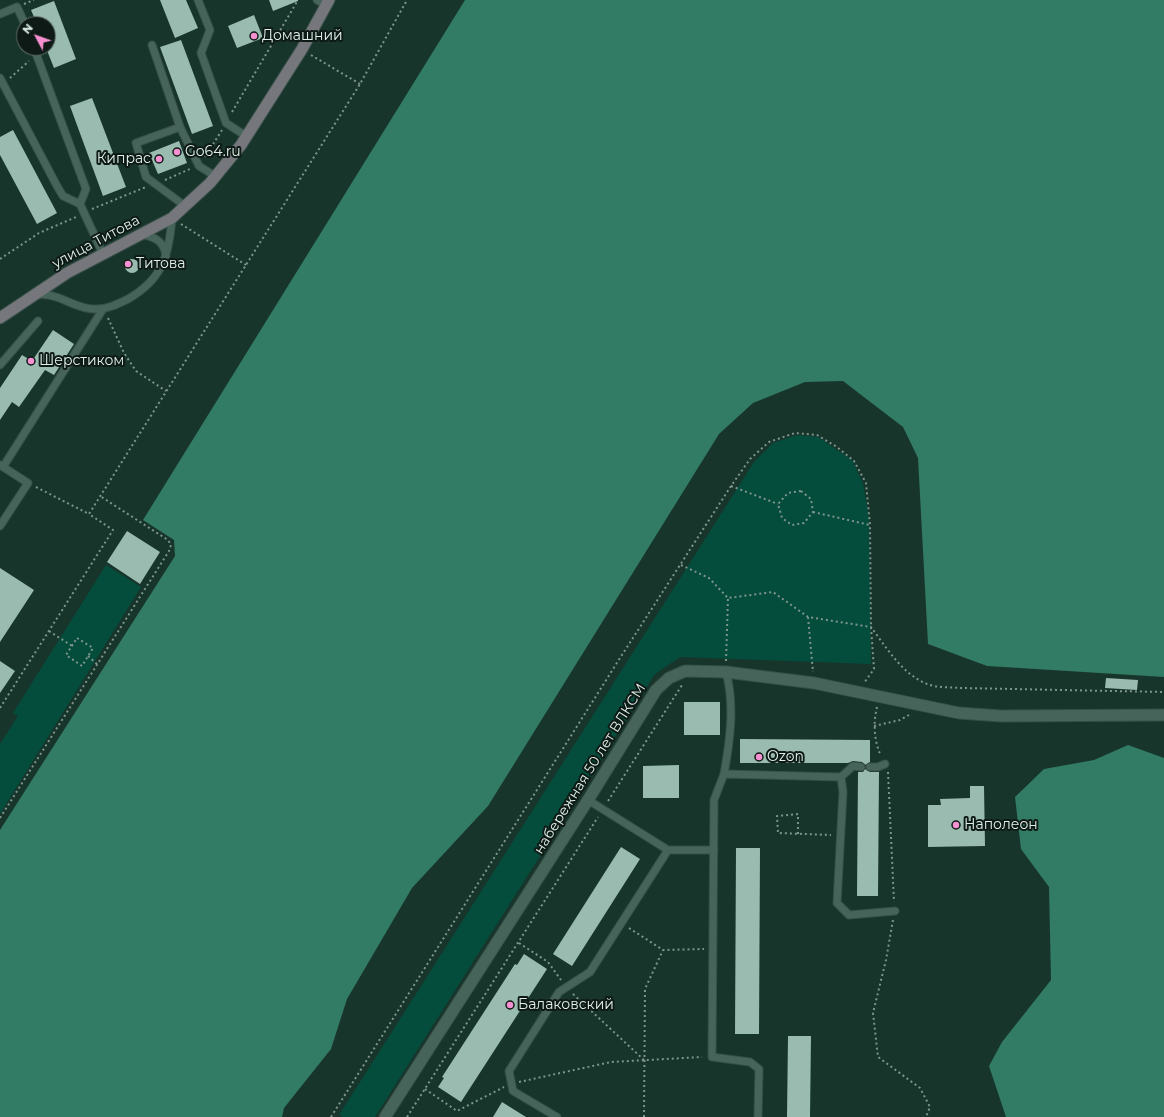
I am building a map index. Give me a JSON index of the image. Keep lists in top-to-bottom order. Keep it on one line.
{"streets":{"main road":["улица Титова"],"street":["набережная 50 лет ВЛКСМ"]},"places":["Домашний","Go64.ru","Кипрас","Титова","Шерстиком","Ozon","Наполеон","Балаковский"],"north":"top left"}
